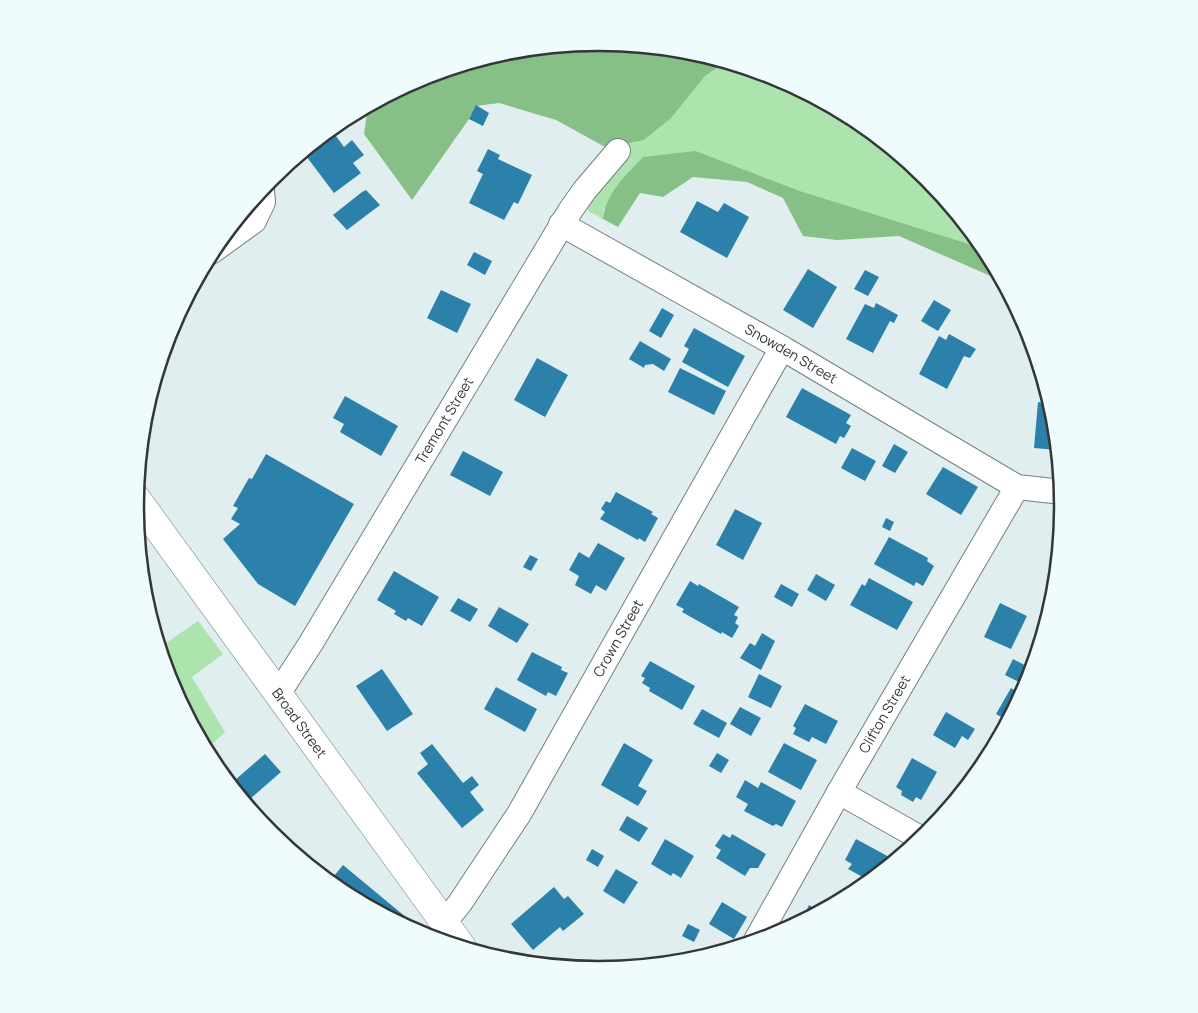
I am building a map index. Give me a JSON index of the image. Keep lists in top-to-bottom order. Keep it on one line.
{"streets":{"main road":["Broad Street"],"street":["Snowden Street","Tremont Street","Crown Street","Clifton Street"]},"crossings":[["Snowden Street","Tremont Street"],["Snowden Street","Crown Street"],["Snowden Street","Clifton Street"],["Tremont Street","Broad Street"],["Crown Street","Broad Street"]]}
